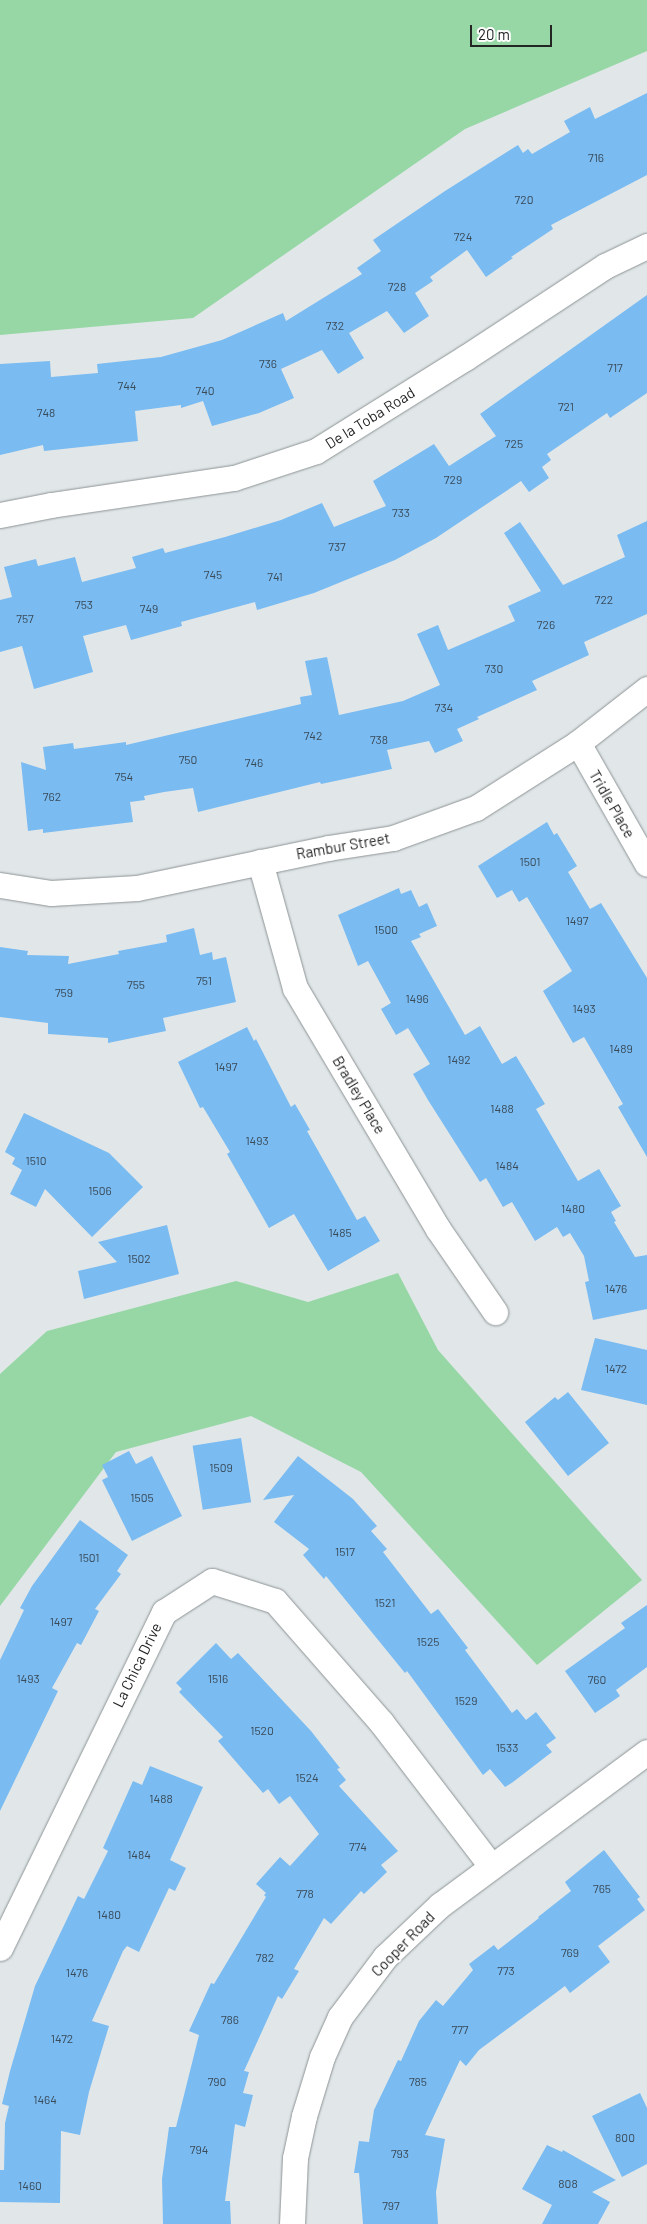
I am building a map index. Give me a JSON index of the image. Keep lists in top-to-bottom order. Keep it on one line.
{"streets":{"street":["De la Toba Road","Tridle Place","Rambur Street","Bradley Place","La Chica Drive","Cooper Road"]},"crossings":[["Tridle Place","Rambur Street"],["Rambur Street","Bradley Place"],["La Chica Drive","Cooper Road"]],"house_numbers":["716","720","724","728","732","736","717","744","740","721","748","725","729","733","737","745","741","722","753","749","757","726","730","734","742","738","750","746","754","762","1501","1497","1500","751","755","759","1496","1493","1489","1492","1497","1488","1493","1510","1484","1506","1480","1485","1502","1476","1472","1509","1505","1517","1501","1521","1497","1525","1493","1516","760","1529","1520","1533","1524","1488","774","1484","765","778","1480","769","782","773","1476","786","777","1472","790","785","1464","800","794","793","808","1460","797"],"scale_bar":"20 m"}
